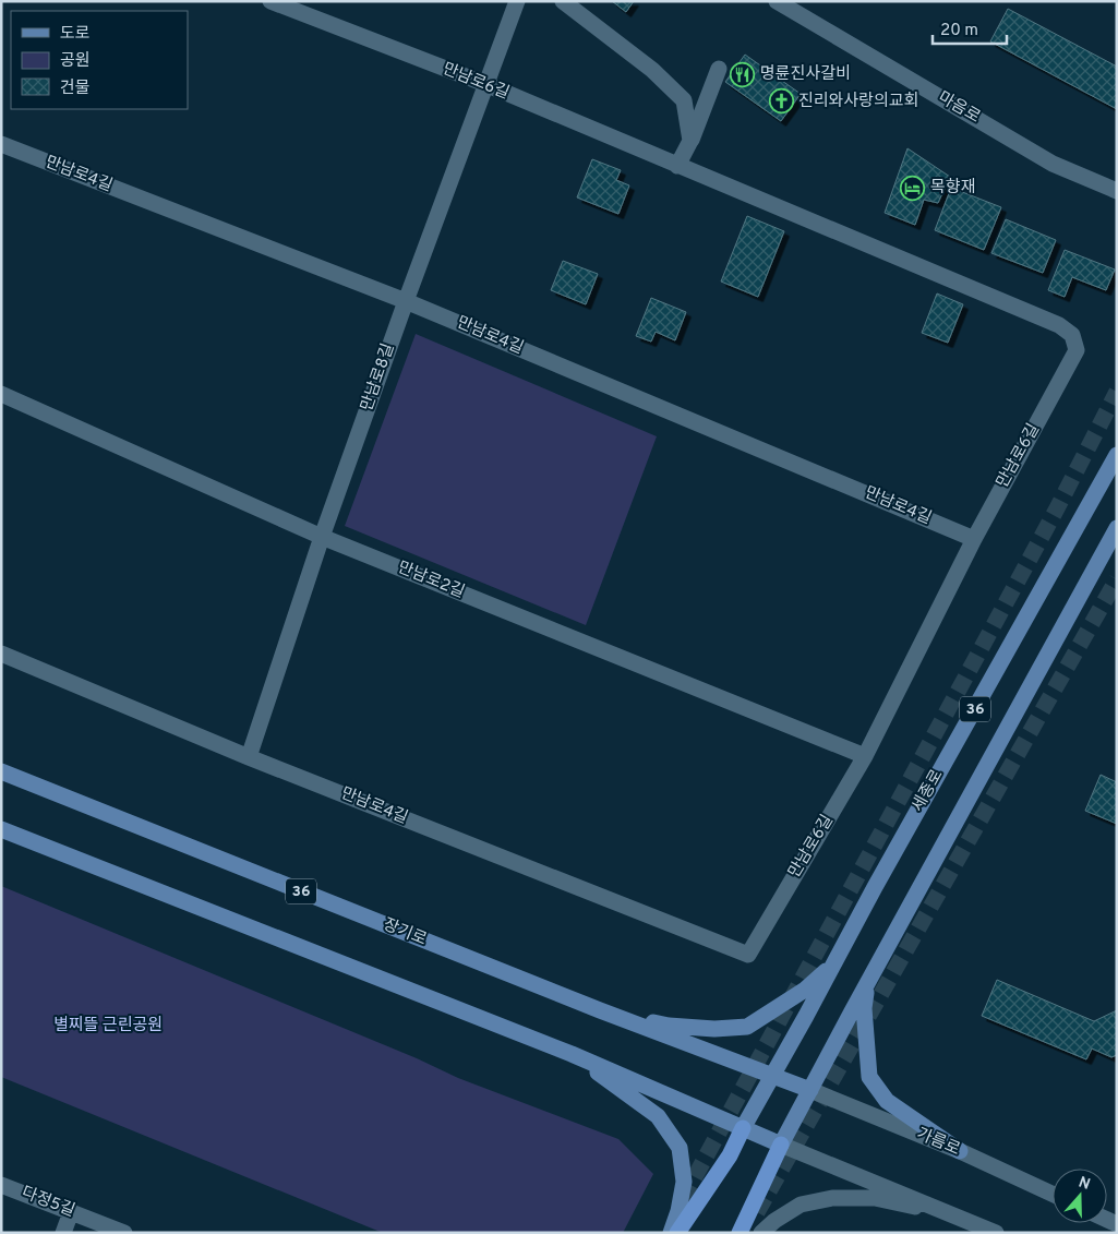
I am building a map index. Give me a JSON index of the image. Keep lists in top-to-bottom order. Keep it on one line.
{"streets":{"main road":["36","세종로","장기로"],"street":["만남로6길","마음로","만남로4길","만남로8길","만남로2길","가름로","다정5길"]},"crossings":[["만남로6길","만남로4길"],["만남로6길","만남로8길"],["만남로6길","만남로2길"],["만남로4길","만남로8길"],["만남로8길","만남로2길"],["36","세종로"],["36","장기로"],["36","가름로"],["세종로","장기로"],["장기로","가름로"]],"parks":["별찌뜰 근린공원"],"places":{"restaurant":["명륜진사갈비"],"church":["진리와사랑의교회"],"hotel":["목향재"]},"legend":["도로","공원","건물"],"scale_bar":"20 m","north":"top"}
